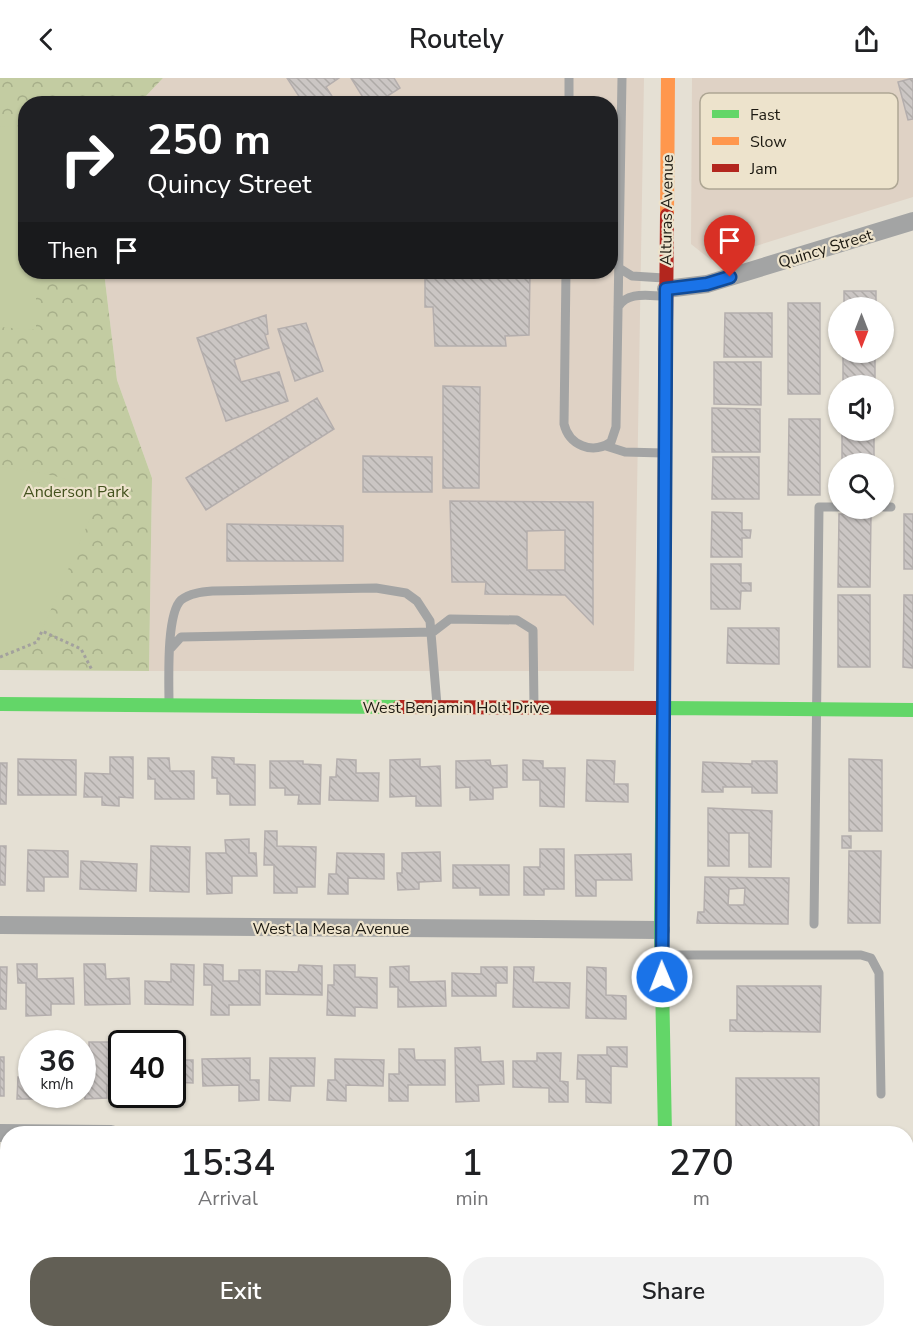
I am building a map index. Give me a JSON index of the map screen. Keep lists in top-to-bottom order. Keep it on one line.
{"streets":{"street":["Alturas Avenue","Quincy Street","West Benjamin Holt Drive","West la Mesa Avenue"]},"crossings":[["Alturas Avenue","Quincy Street"],["Alturas Avenue","West Benjamin Holt Drive"],["Alturas Avenue","West la Mesa Avenue"]],"parks":["Anderson Park"],"legend":["Fast","Slow","Jam"],"north":"bottom","page":{"header":"Routely","turn":["250 m","Quincy Street"],"then":"Then","speed":"36 km/h","limit":"40","eta":["15:34","Arrival","1","min","270","m"],"buttons":["Exit","Share"]}}
